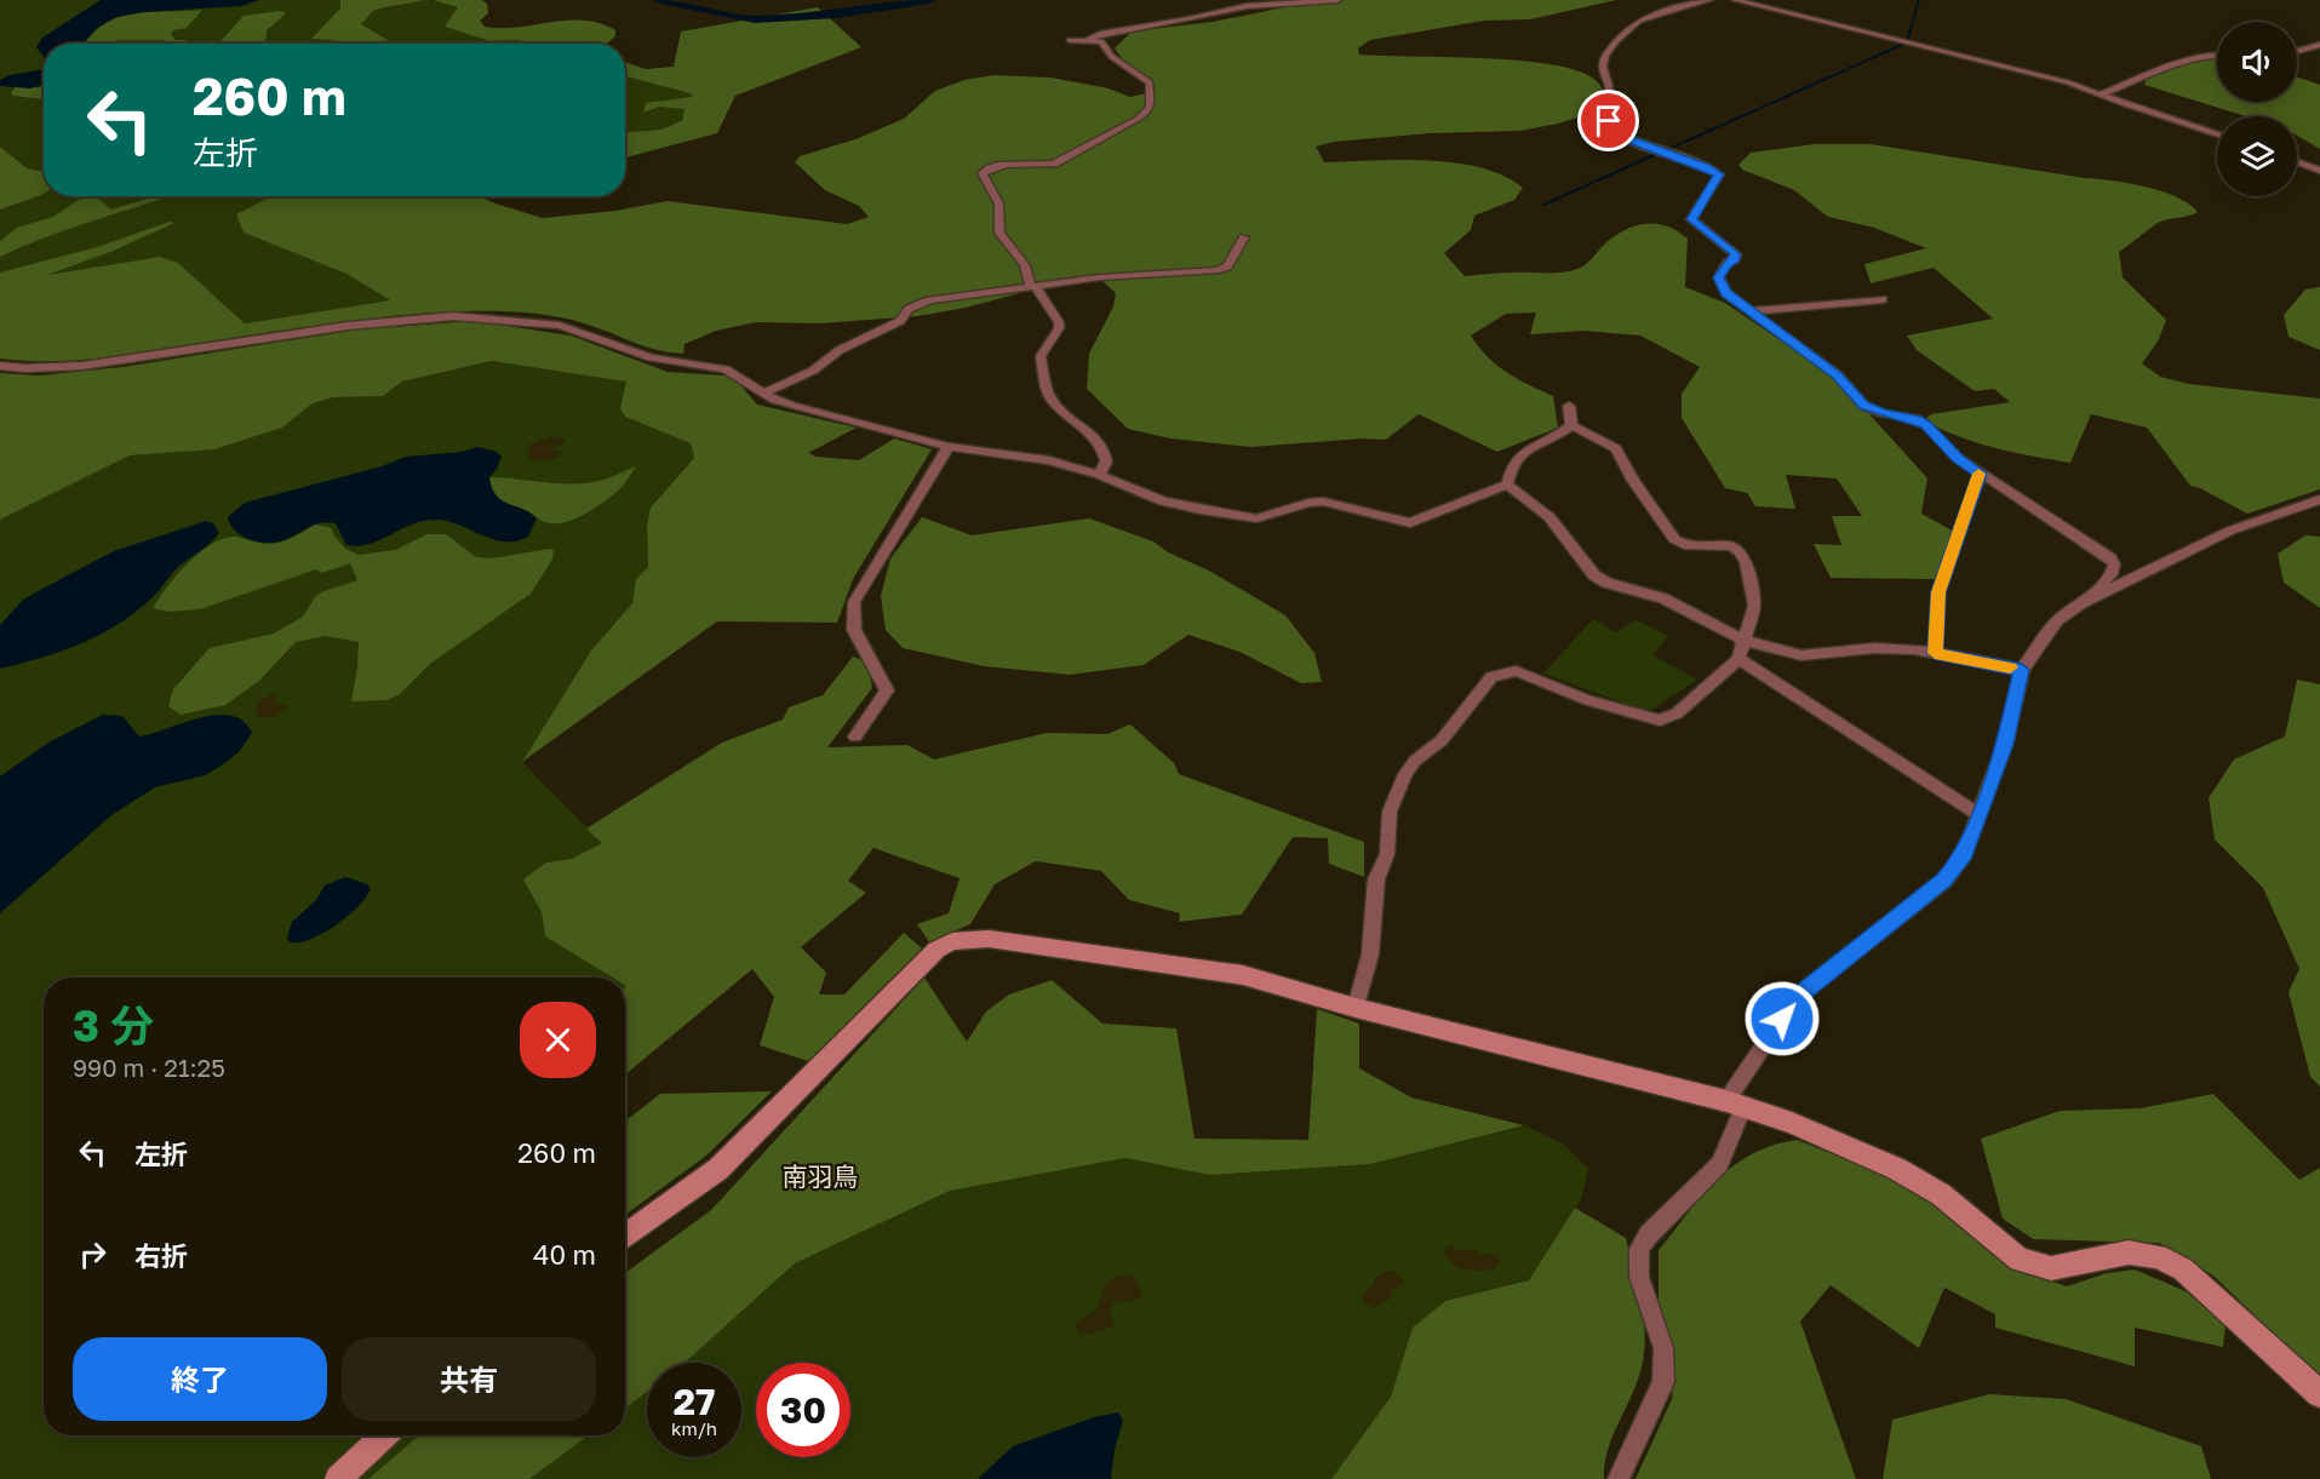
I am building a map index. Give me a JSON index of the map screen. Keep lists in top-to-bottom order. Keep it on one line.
{"districts":["南羽鳥"],"page":{"turn":["260 m","左折"],"heading":["3 分","990 m · 21:25"],"list":[{"name":"左折","value":"260 m"},{"name":"右折","value":"40 m"}],"buttons":["終了","共有"],"speed":"27 km/h","limit":"30"}}
